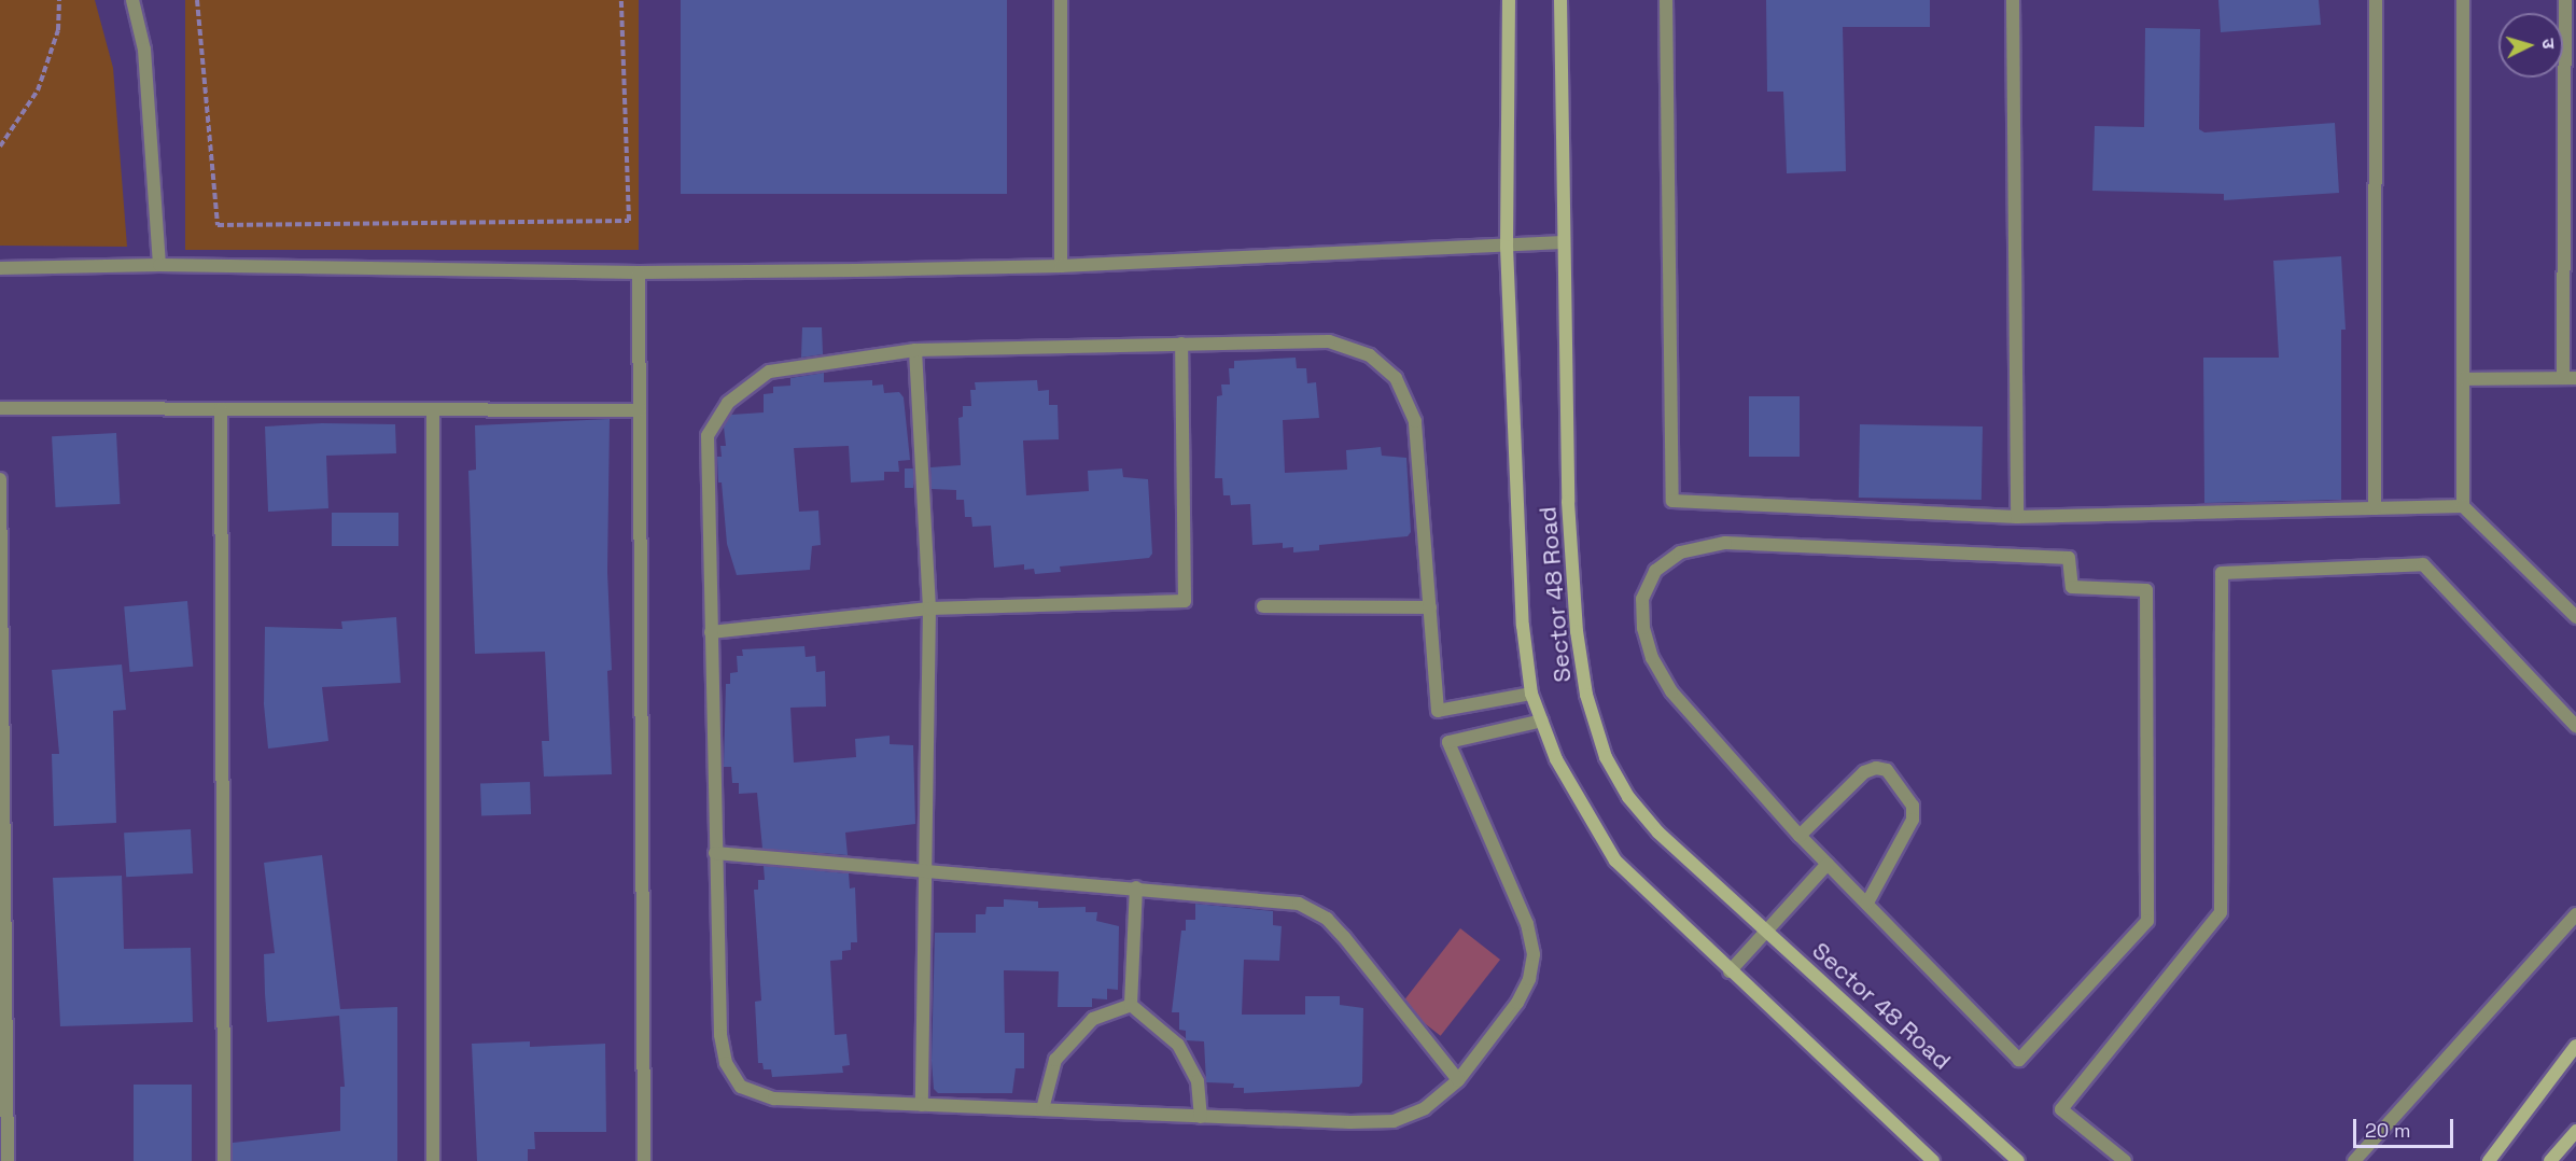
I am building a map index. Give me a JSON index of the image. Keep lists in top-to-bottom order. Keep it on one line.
{"streets":{"street":["Sector 48 Road"]},"scale_bar":"20 m","north":"right"}
